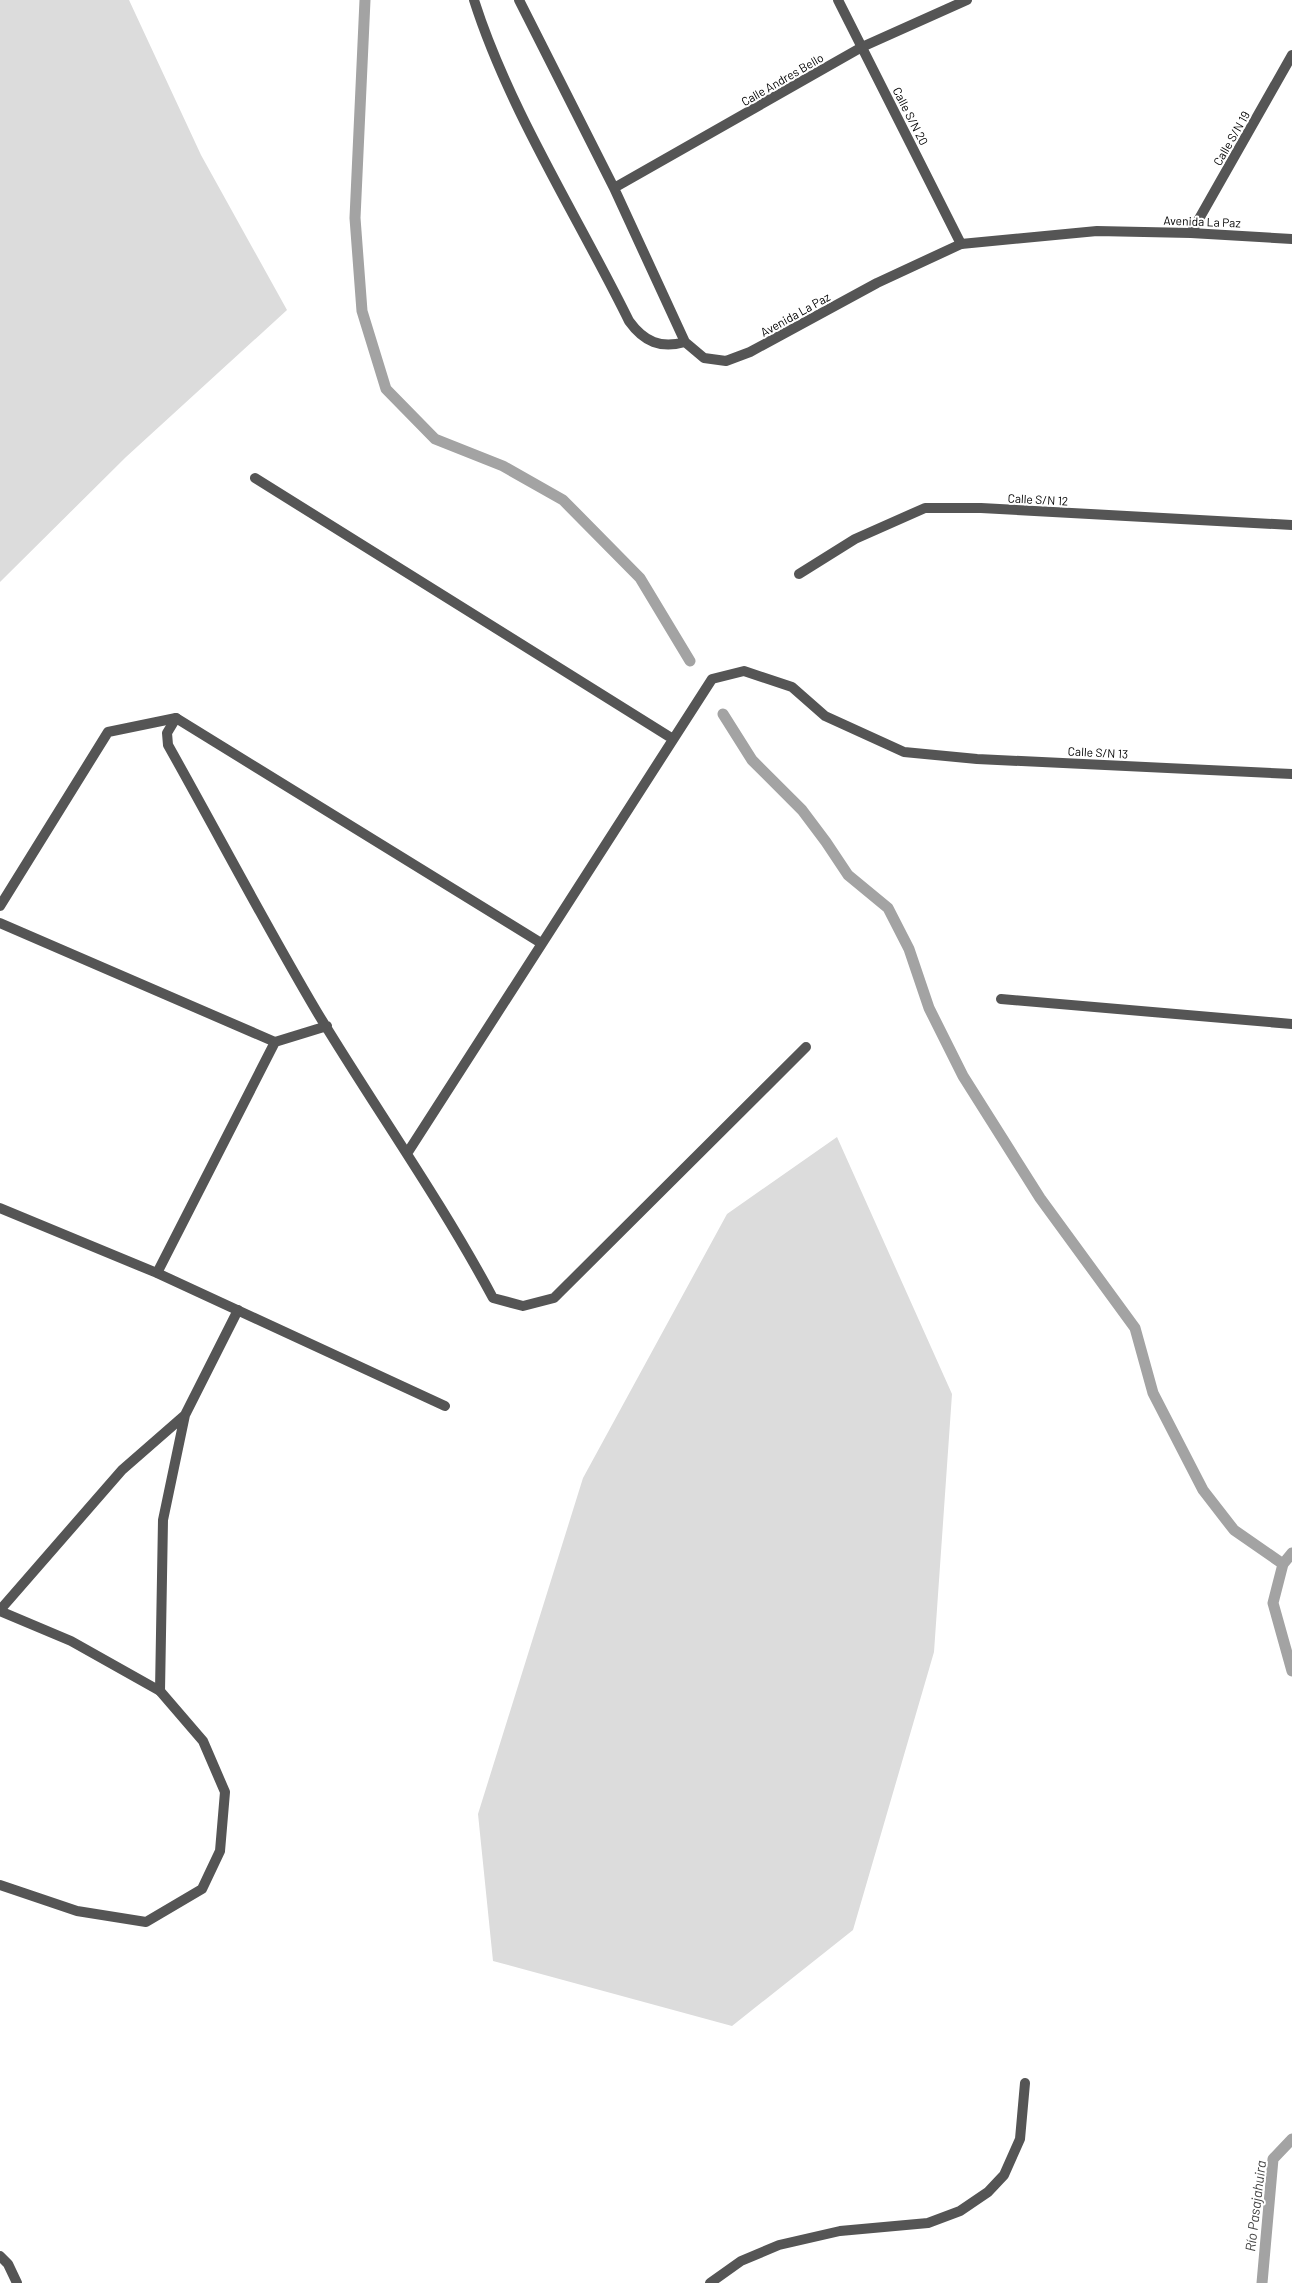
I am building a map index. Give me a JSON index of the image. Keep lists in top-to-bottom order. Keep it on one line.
{"streets":{"street":["Calle Andres Bello","Calle S/N 20","Calle S/N 19","Avenida La Paz","Calle S/N 12","Calle S/N 13"]},"crossings":[["Calle Andres Bello","Calle S/N 20"],["Calle Andres Bello","Avenida La Paz"],["Calle S/N 20","Avenida La Paz"],["Calle S/N 19","Avenida La Paz"]],"water":["Río Pasajahuira"]}
